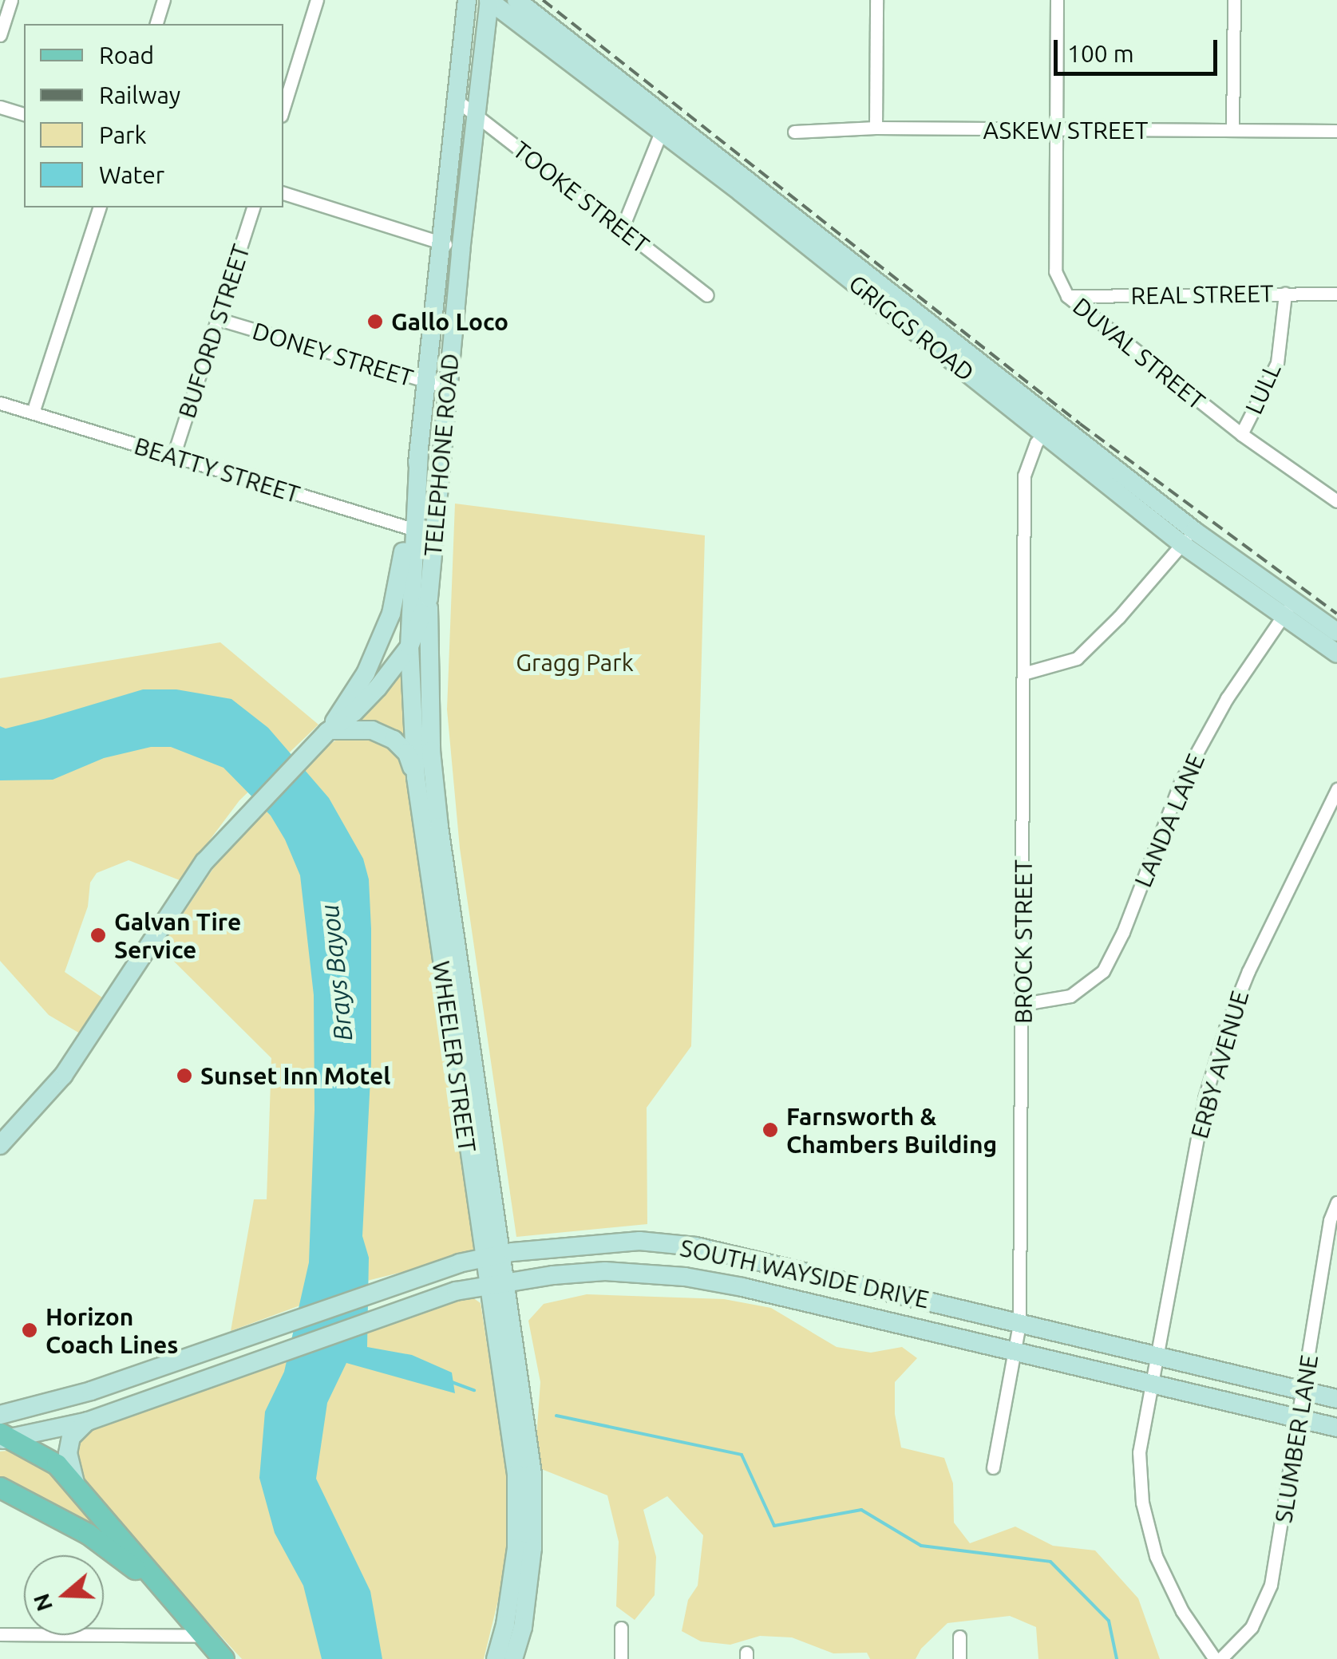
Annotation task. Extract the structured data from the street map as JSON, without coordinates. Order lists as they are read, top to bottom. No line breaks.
{"streets":{"main road":["GRIGGS ROAD","TELEPHONE ROAD","WHEELER STREET","SOUTH WAYSIDE DRIVE"],"street":["ASKEW STREET","TOOKE STREET","REAL STREET","BUFORD STREET","DUVAL STREET","DONEY STREET","LULL","BEATTY STREET","LANDA LANE","BROCK STREET","ERBY AVENUE","SLUMBER LANE"]},"crossings":[["ASKEW STREET","DUVAL STREET"],["TOOKE STREET","TELEPHONE ROAD"],["REAL STREET","DUVAL STREET"],["REAL STREET","LULL"],["GRIGGS ROAD","TELEPHONE ROAD"],["GRIGGS ROAD","LANDA LANE"],["GRIGGS ROAD","BROCK STREET"],["BUFORD STREET","DONEY STREET"],["BUFORD STREET","BEATTY STREET"],["DUVAL STREET","LULL"],["DONEY STREET","TELEPHONE ROAD"],["TELEPHONE ROAD","BEATTY STREET"],["TELEPHONE ROAD","WHEELER STREET"],["BEATTY STREET","WHEELER STREET"],["LANDA LANE","BROCK STREET"],["BROCK STREET","SOUTH WAYSIDE DRIVE"],["WHEELER STREET","SOUTH WAYSIDE DRIVE"],["ERBY AVENUE","SOUTH WAYSIDE DRIVE"],["ERBY AVENUE","SLUMBER LANE"],["SOUTH WAYSIDE DRIVE","SLUMBER LANE"]],"water":["Brays Bayou"],"parks":["Gragg Park"],"places":["Gallo Loco","Galvan Tire Service","Sunset Inn Motel","Farnsworth & Chambers Building","Horizon Coach Lines"],"legend":["Road","Railway","Park","Water"],"scale_bar":"100 m","north":"left"}
